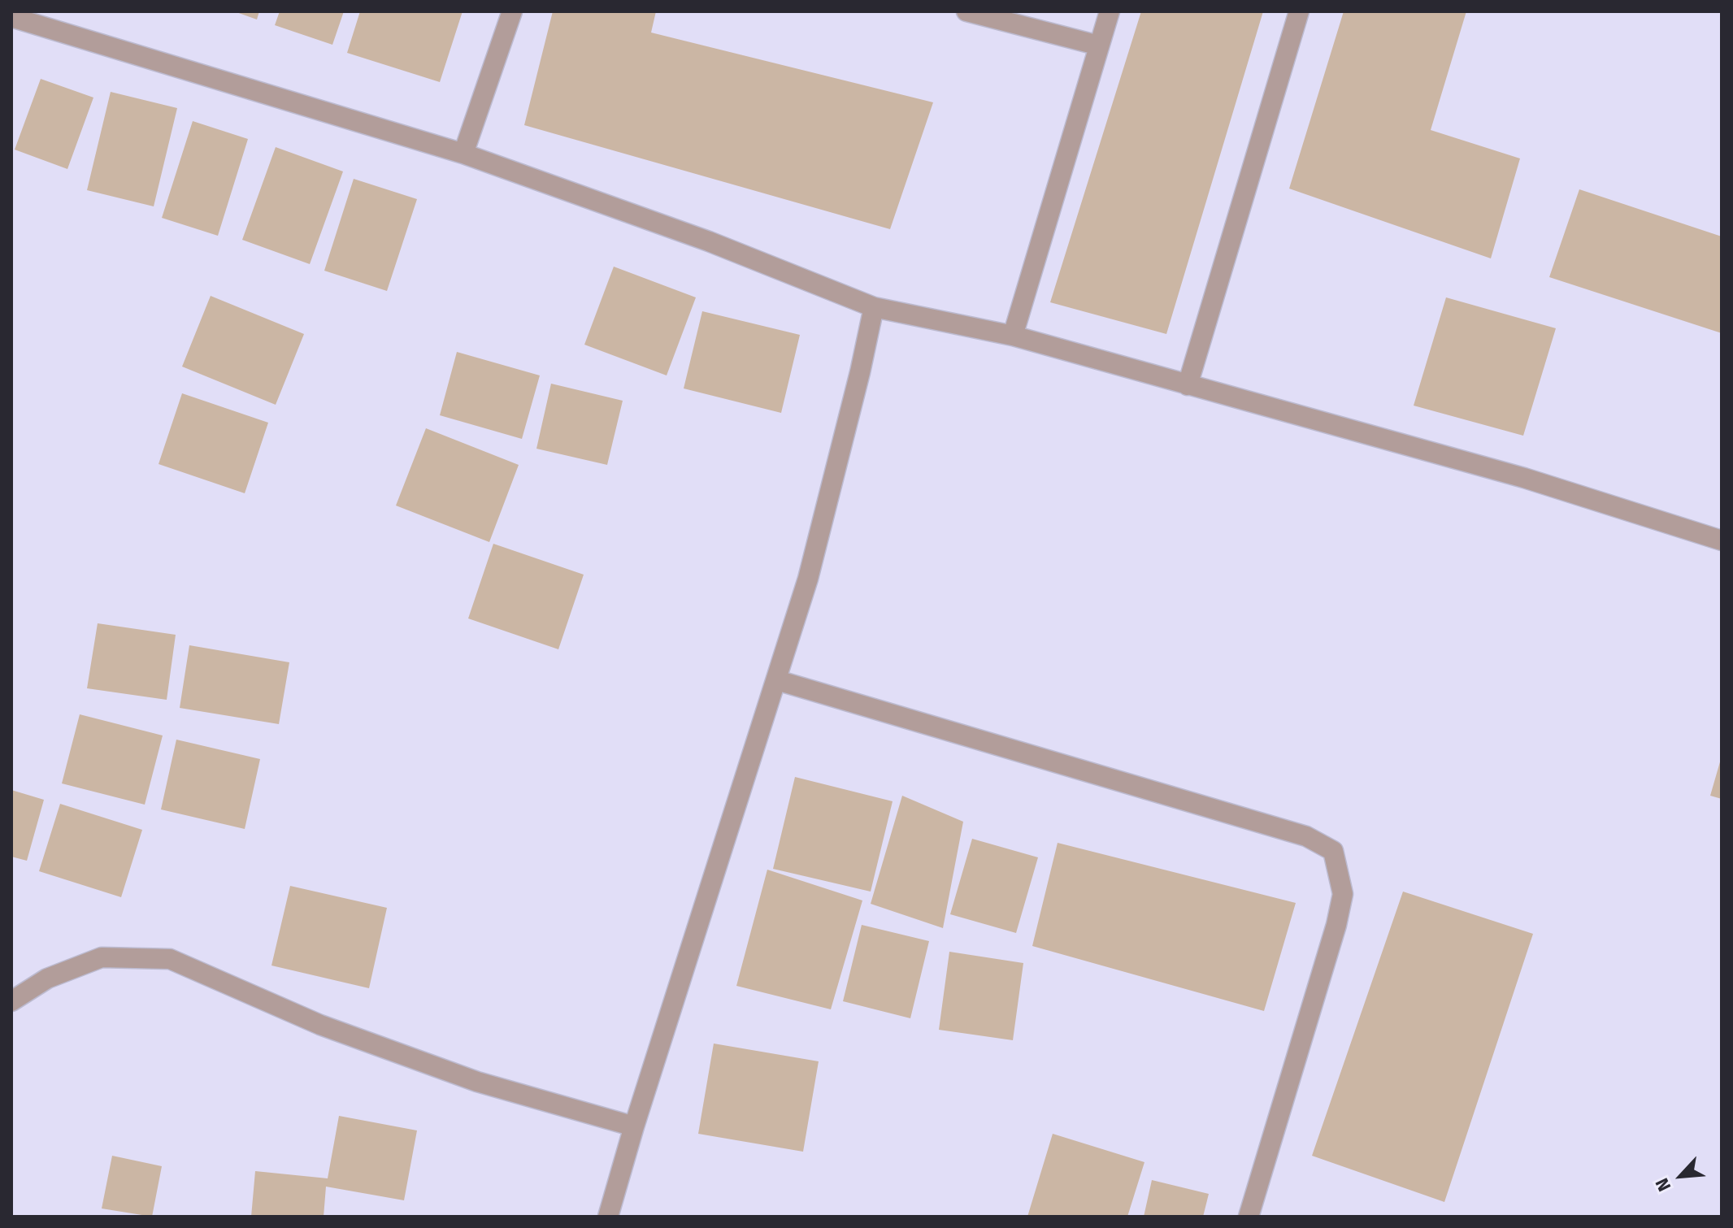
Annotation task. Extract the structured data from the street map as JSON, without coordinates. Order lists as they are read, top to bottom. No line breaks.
{"north":"bottom left"}
